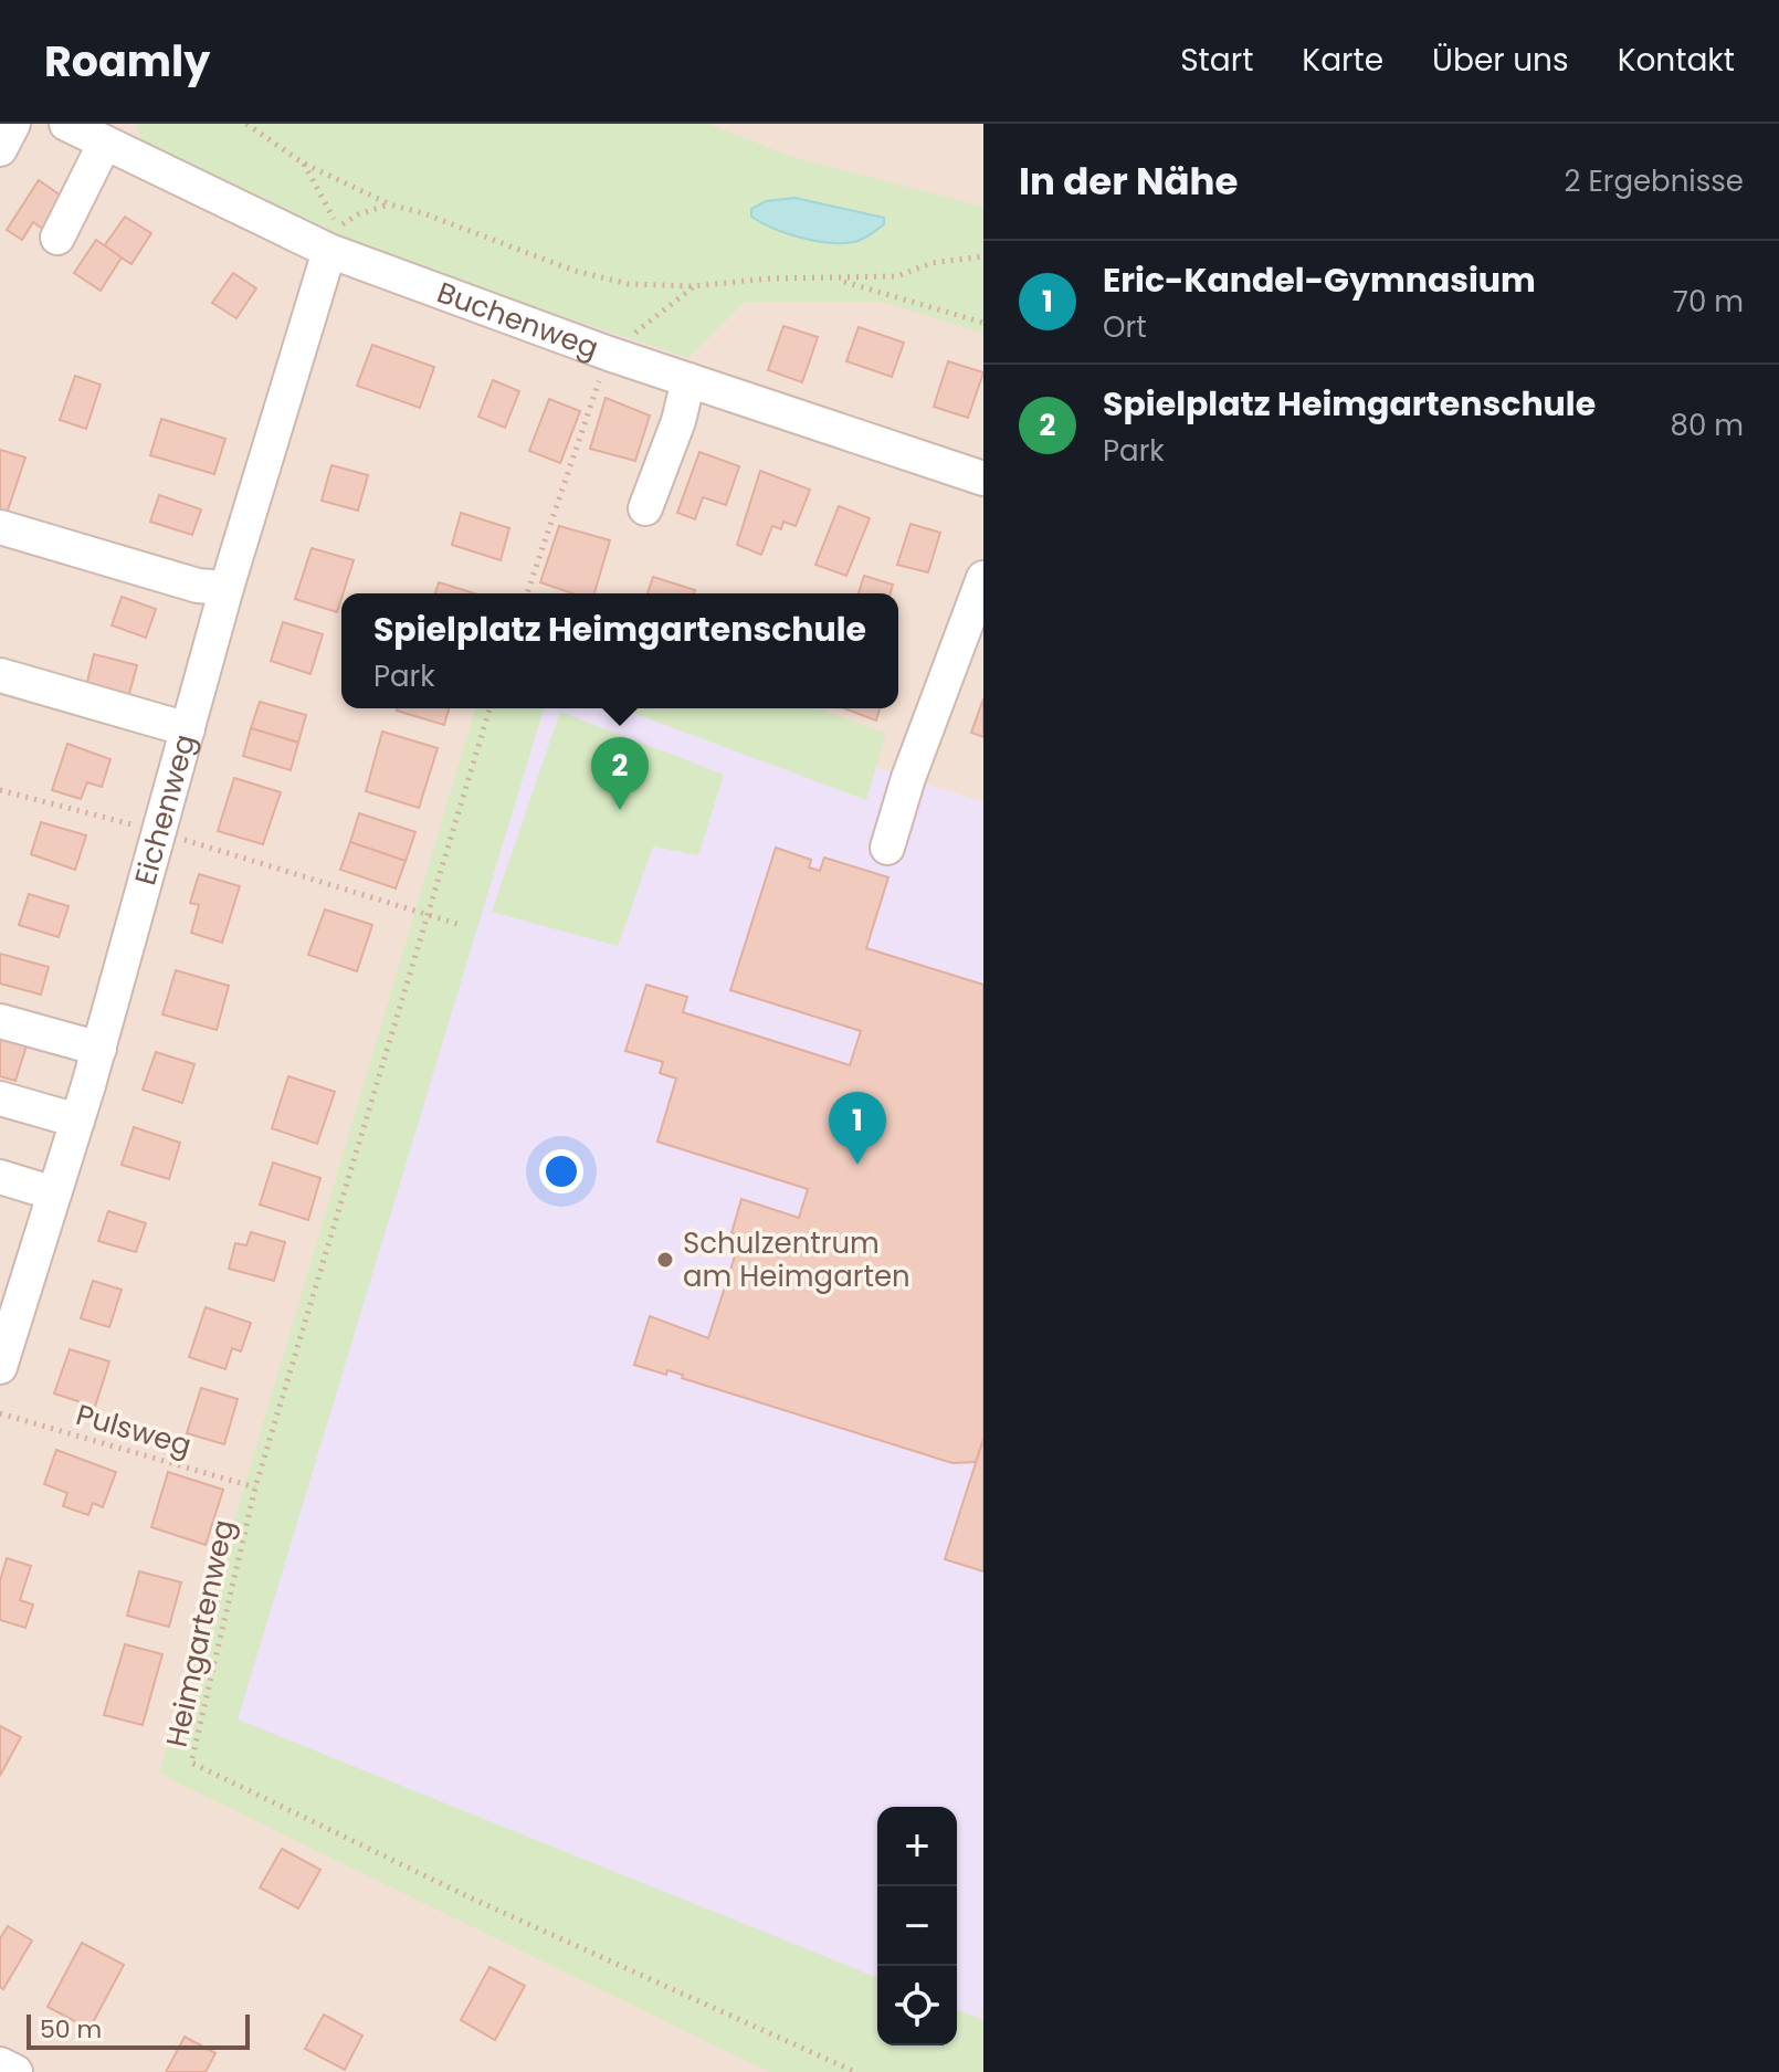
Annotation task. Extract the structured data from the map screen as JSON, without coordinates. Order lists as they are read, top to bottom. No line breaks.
{"streets":{"street":["Buchenweg","Eichenweg"],"path":["Pulsweg","Heimgartenweg"]},"crossings":[["Buchenweg","Eichenweg"],["Pulsweg","Heimgartenweg"]],"places":["Schulzentrum am Heimgarten"],"scale_bar":"50 m","page":{"header":"Roamly","nav":["Start","Karte","Über uns","Kontakt"],"heading":["In der Nähe","2 Ergebnisse"],"list":[{"mark":"1","name":"Eric-Kandel-Gymnasium","note":"Ort","value":"70 m"},{"mark":"2","name":"Spielplatz Heimgartenschule","note":"Park","value":"80 m"}],"popup":["Spielplatz Heimgartenschule","Park"],"pins":["2","1"],"map_buttons":["+","−"],"scale":"50 m"}}
